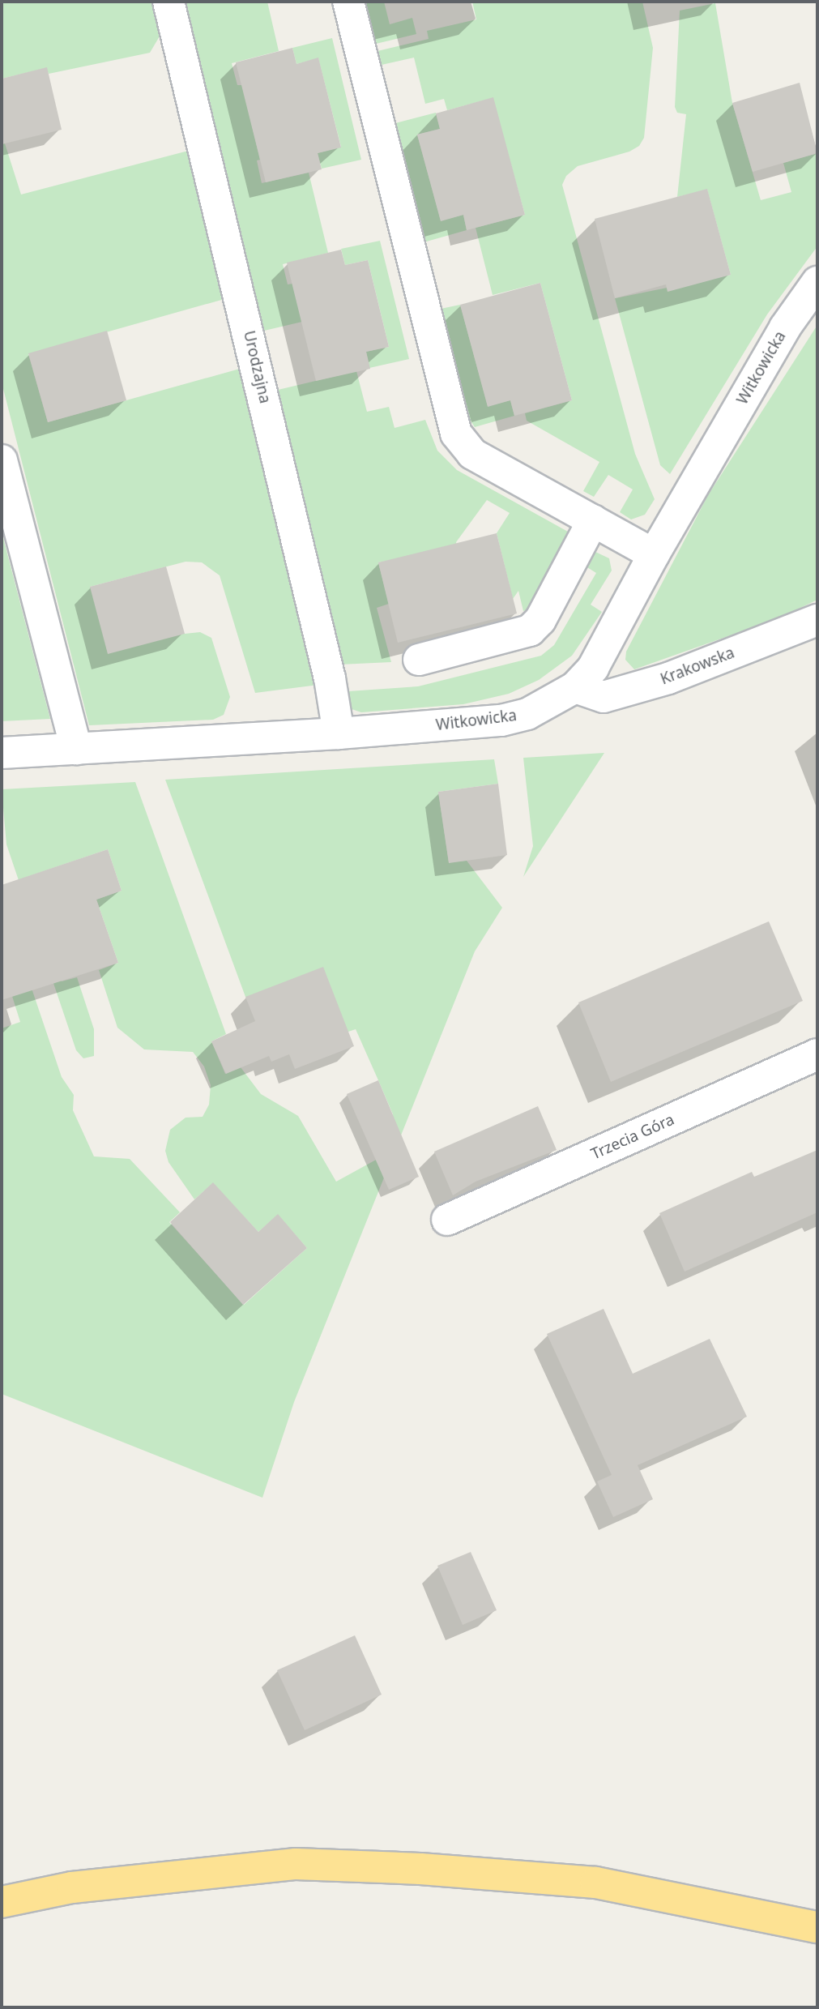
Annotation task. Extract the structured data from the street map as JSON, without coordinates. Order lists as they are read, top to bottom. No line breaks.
{"streets":{"street":["Urodzajna","Witkowicka","Krakowska","Trzecia Góra"]},"crossings":[["Urodzajna","Witkowicka"],["Witkowicka","Krakowska"]]}
